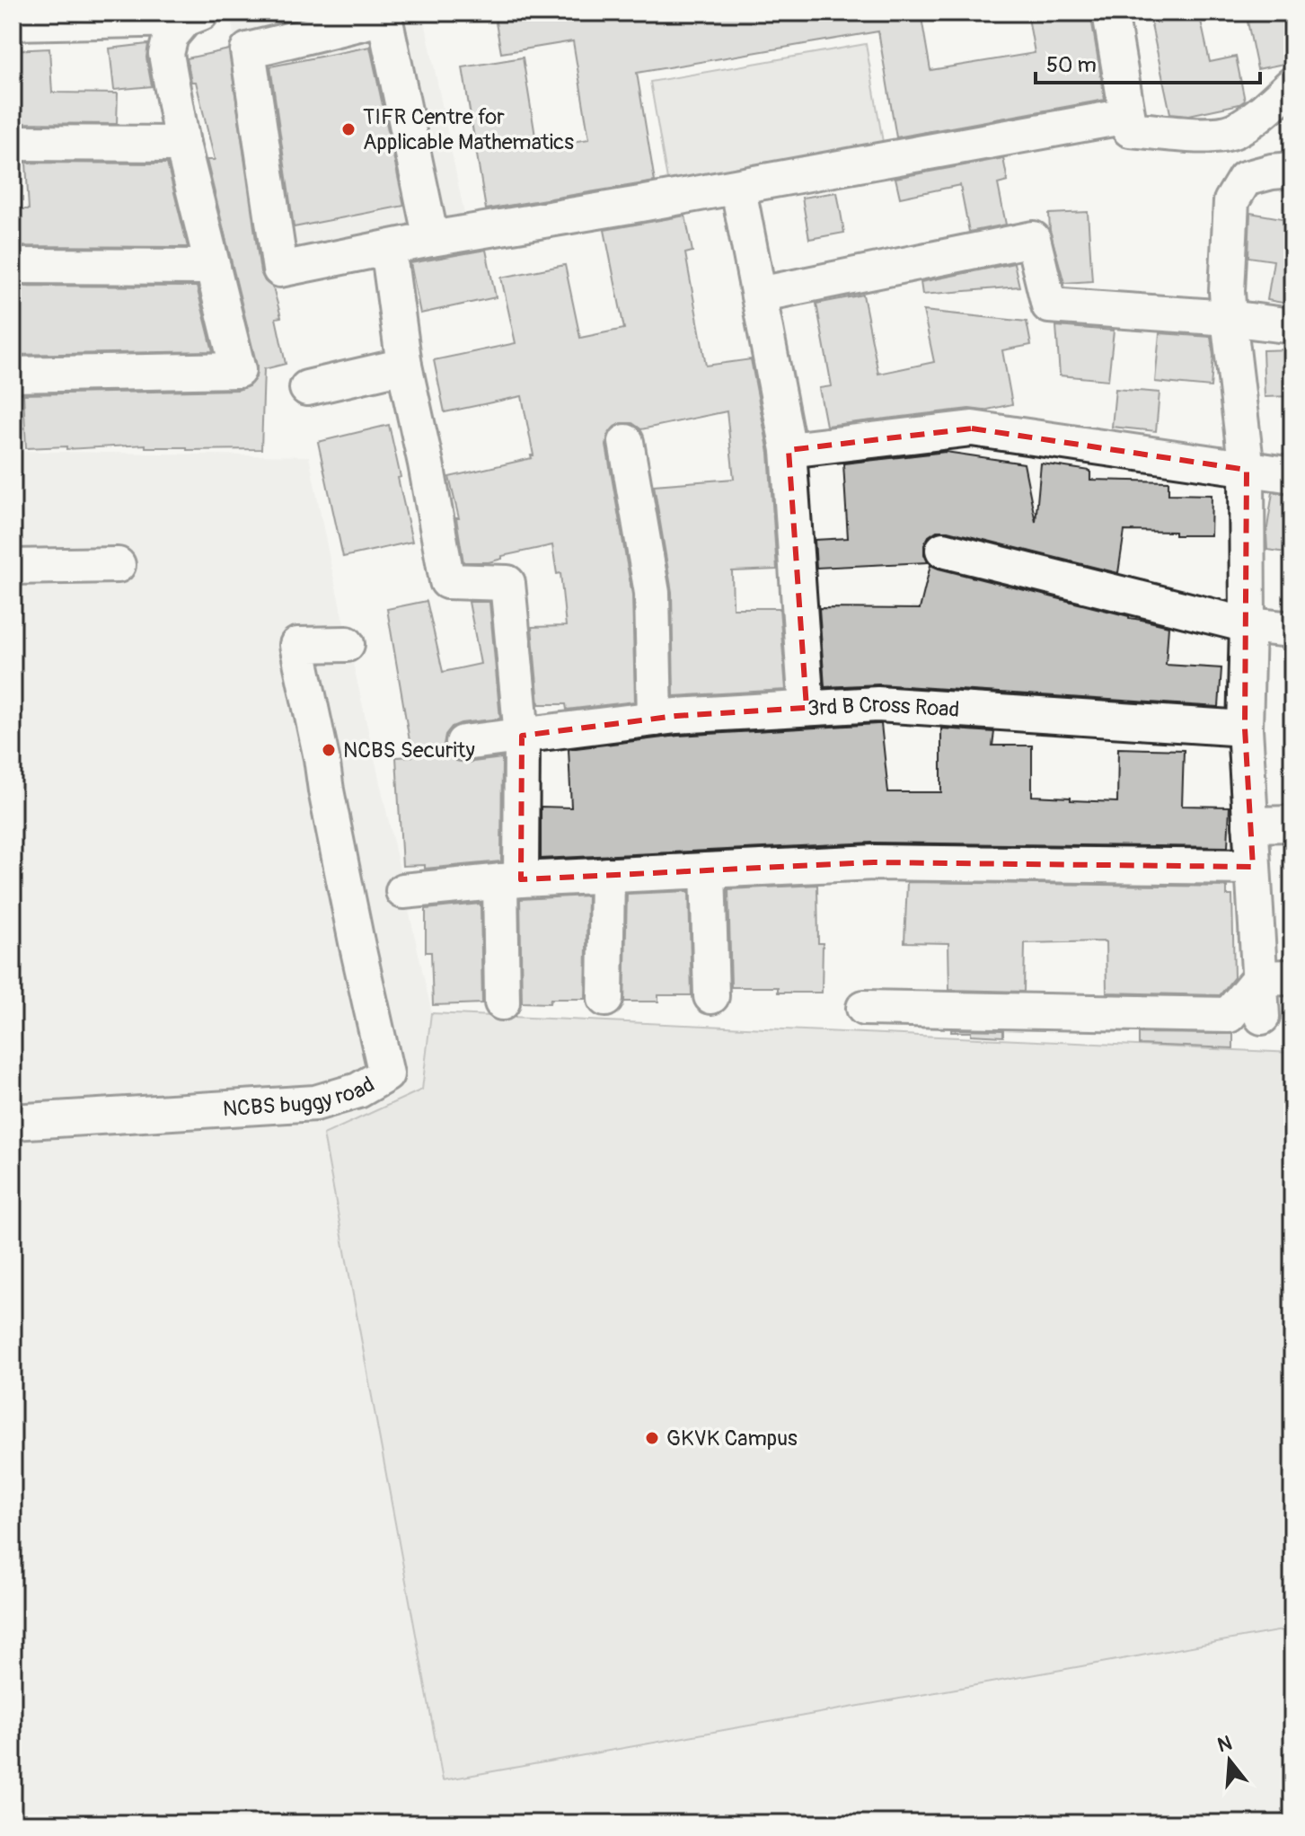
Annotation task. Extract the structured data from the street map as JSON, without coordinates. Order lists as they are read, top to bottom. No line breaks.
{"streets":{"street":["3rd B Cross Road","NCBS buggy road"]},"places":["TIFR Centre for Applicable Mathematics","NCBS Security","GKVK Campus"],"scale_bar":"50 m","north":"top"}
